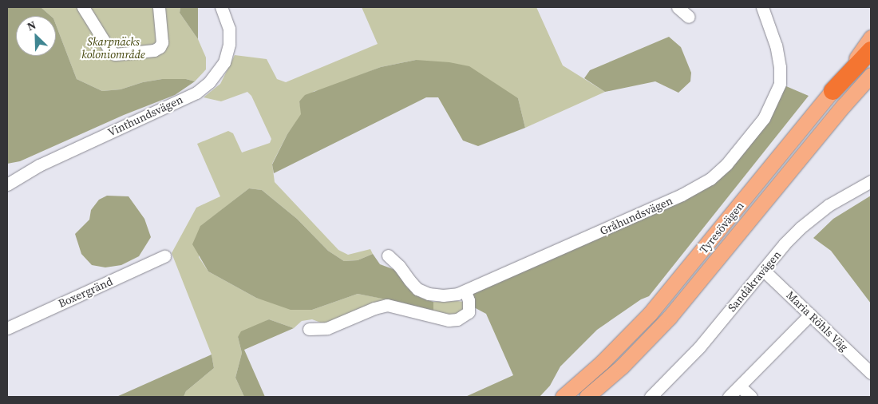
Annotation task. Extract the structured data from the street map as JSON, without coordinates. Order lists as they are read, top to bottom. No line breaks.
{"streets":{"highway":["Tyresövägen"],"street":["Vinthundsvägen","Gråhundsvägen","Sandåkravägen","Boxergränd","Maria Röhls Väg"]},"crossings":[["Sandåkravägen","Maria Röhls Väg"]],"parks":["Skarpnäcks koloniområde"],"north":"top left"}
